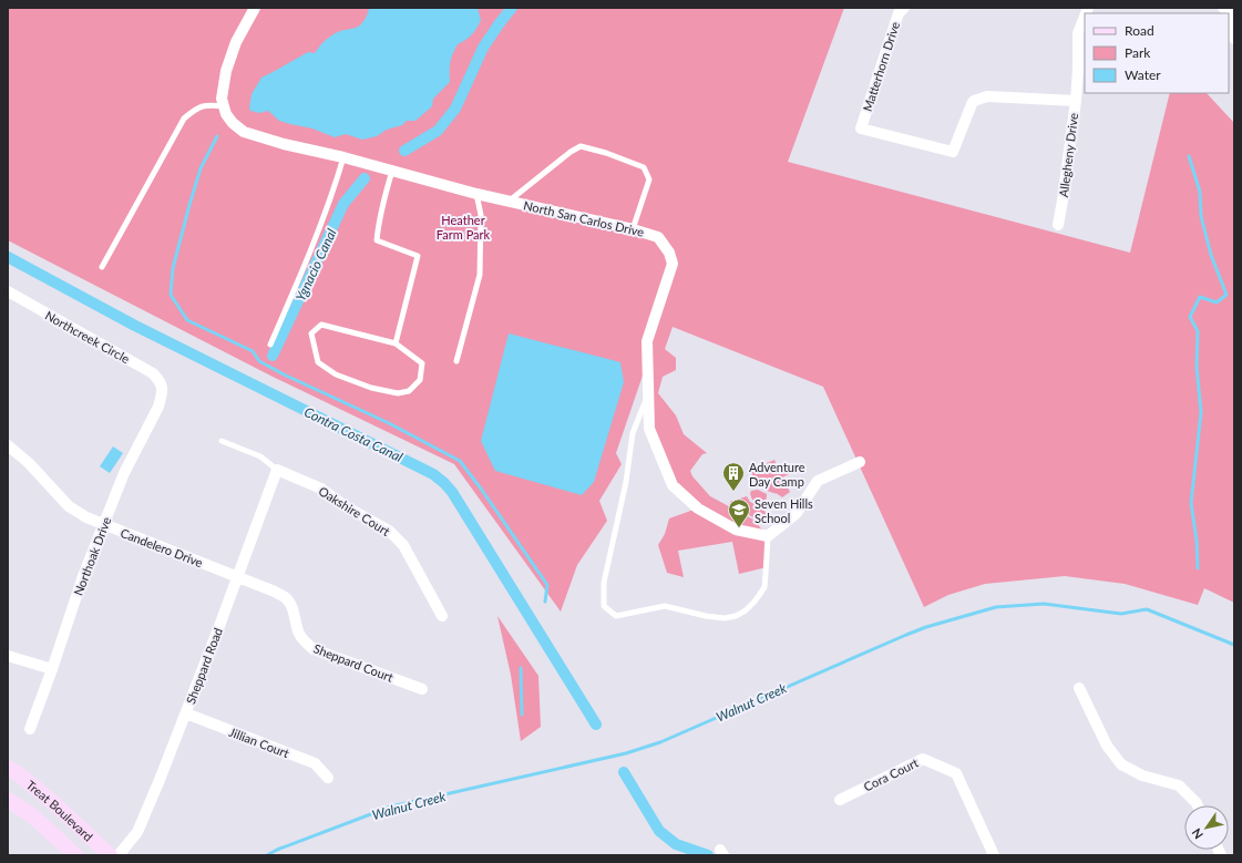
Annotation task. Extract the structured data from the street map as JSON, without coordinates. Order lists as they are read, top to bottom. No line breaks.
{"streets":{"main road":["Treat Boulevard"],"street":["Matterhorn Drive","Allegheny Drive","North San Carlos Drive","Northcreek Circle","Oakshire Court","Candelero Drive","Northoak Drive","Sheppard Court","Sheppard Road","Jillian Court","Cora Court"]},"crossings":[["Matterhorn Drive","Allegheny Drive"],["Northcreek Circle","Northoak Drive"],["Oakshire Court","Sheppard Road"],["Candelero Drive","Northoak Drive"],["Candelero Drive","Sheppard Court"],["Candelero Drive","Sheppard Road"],["Sheppard Court","Sheppard Road"],["Sheppard Road","Jillian Court"]],"water":["Ygnacio Canal","Contra Costa Canal","Walnut Creek"],"parks":["Heather Farm Park"],"places":{"building":["Adventure Day Camp"],"school or university":["Seven Hills School"]},"legend":["Road","Park","Water"],"north":"bottom left"}
